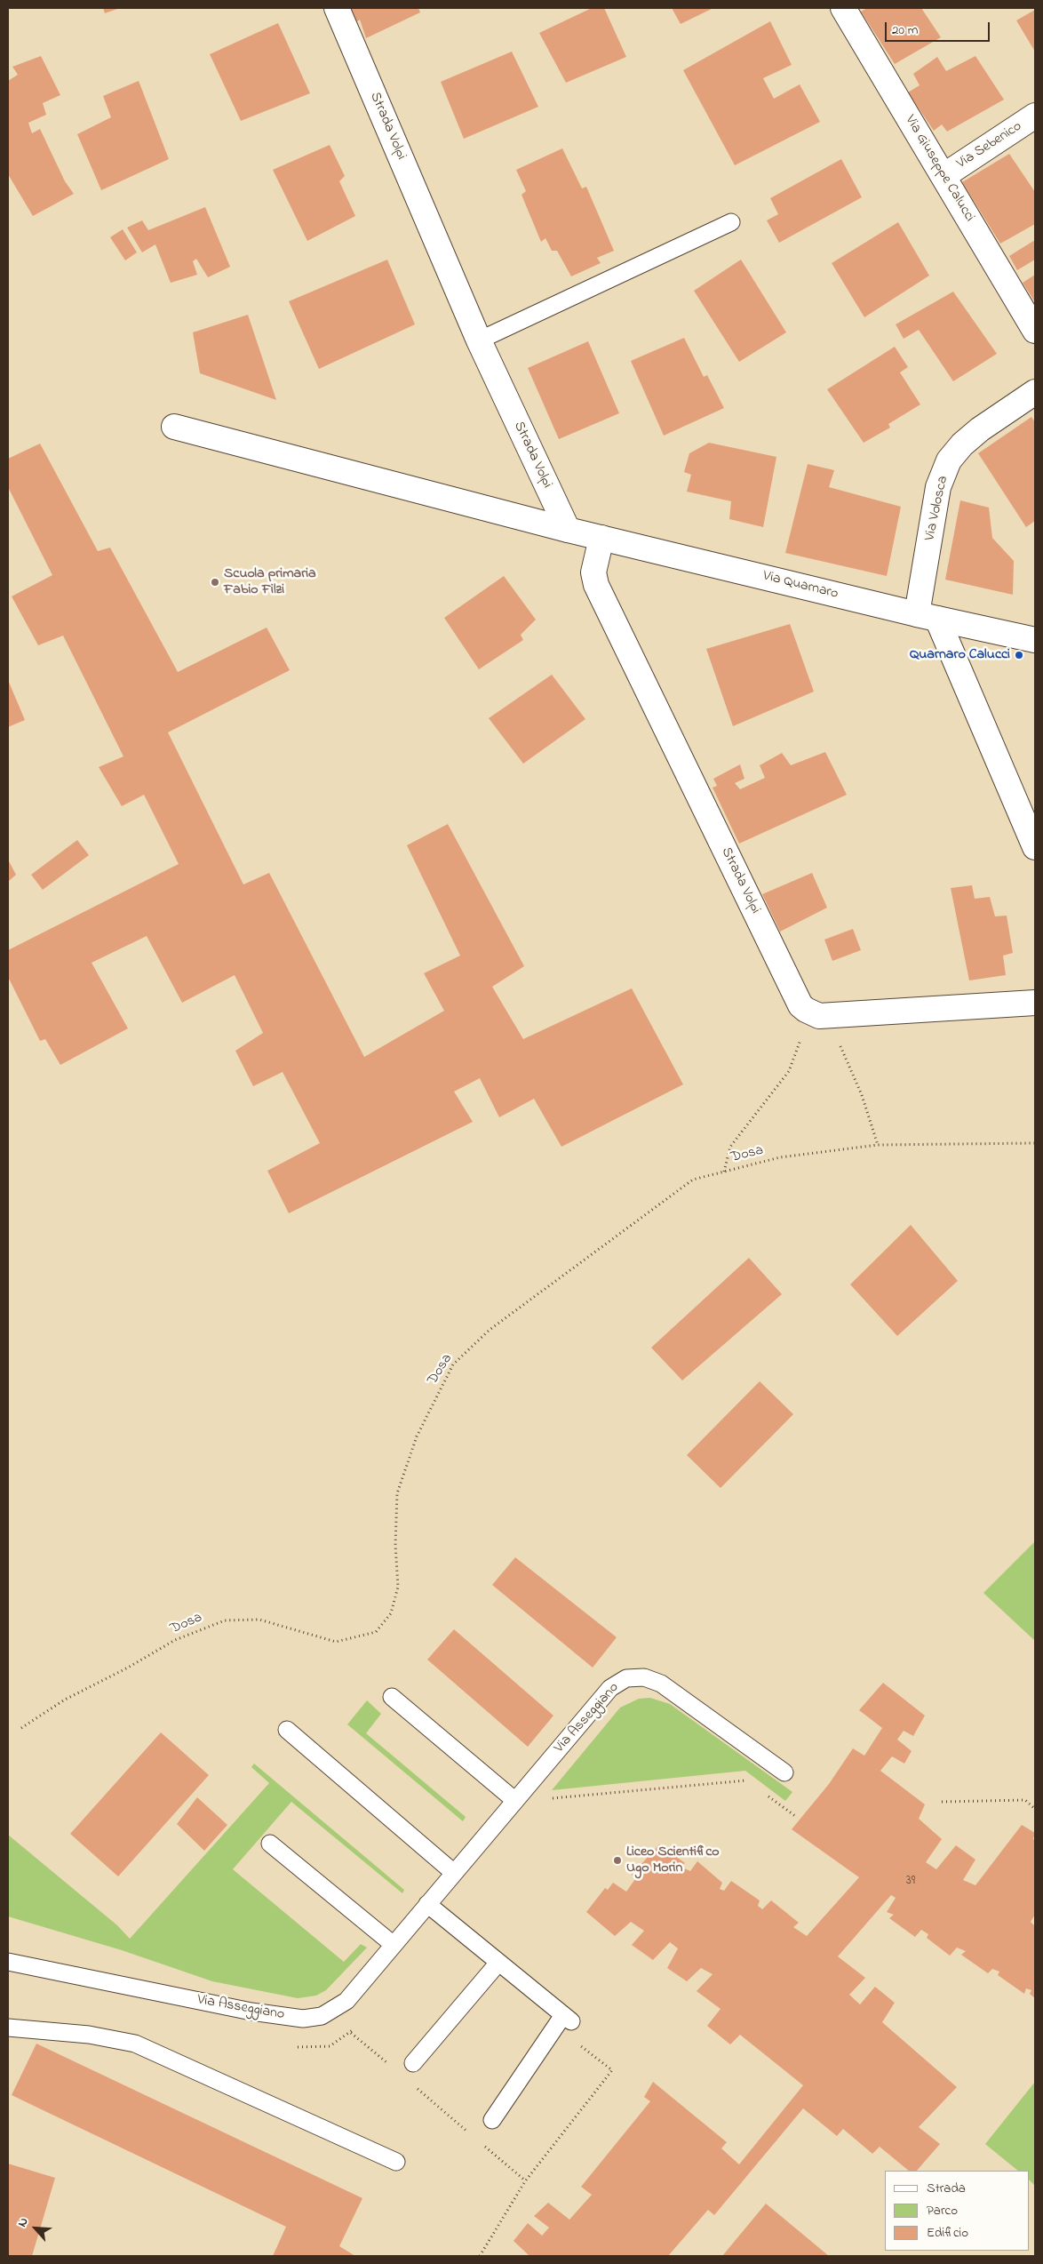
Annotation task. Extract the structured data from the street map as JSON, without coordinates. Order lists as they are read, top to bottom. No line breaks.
{"streets":{"street":["Strada Volpi","Via Sebenico","Via Giuseppe Calucci","Via Volosca","Via Quarnaro"],"lane":["Via Asseggiano"],"path":["Dosa"]},"crossings":[["Strada Volpi","Via Quarnaro"],["Via Sebenico","Via Giuseppe Calucci"],["Via Volosca","Via Quarnaro"]],"places":["Scuola primaria Fabio Filzi","Quarnaro Calucci","Liceo Scientifico Ugo Morin"],"house_numbers":["39"],"legend":["Strada","Parco","Edificio"],"scale_bar":"20 m","north":"top left"}
